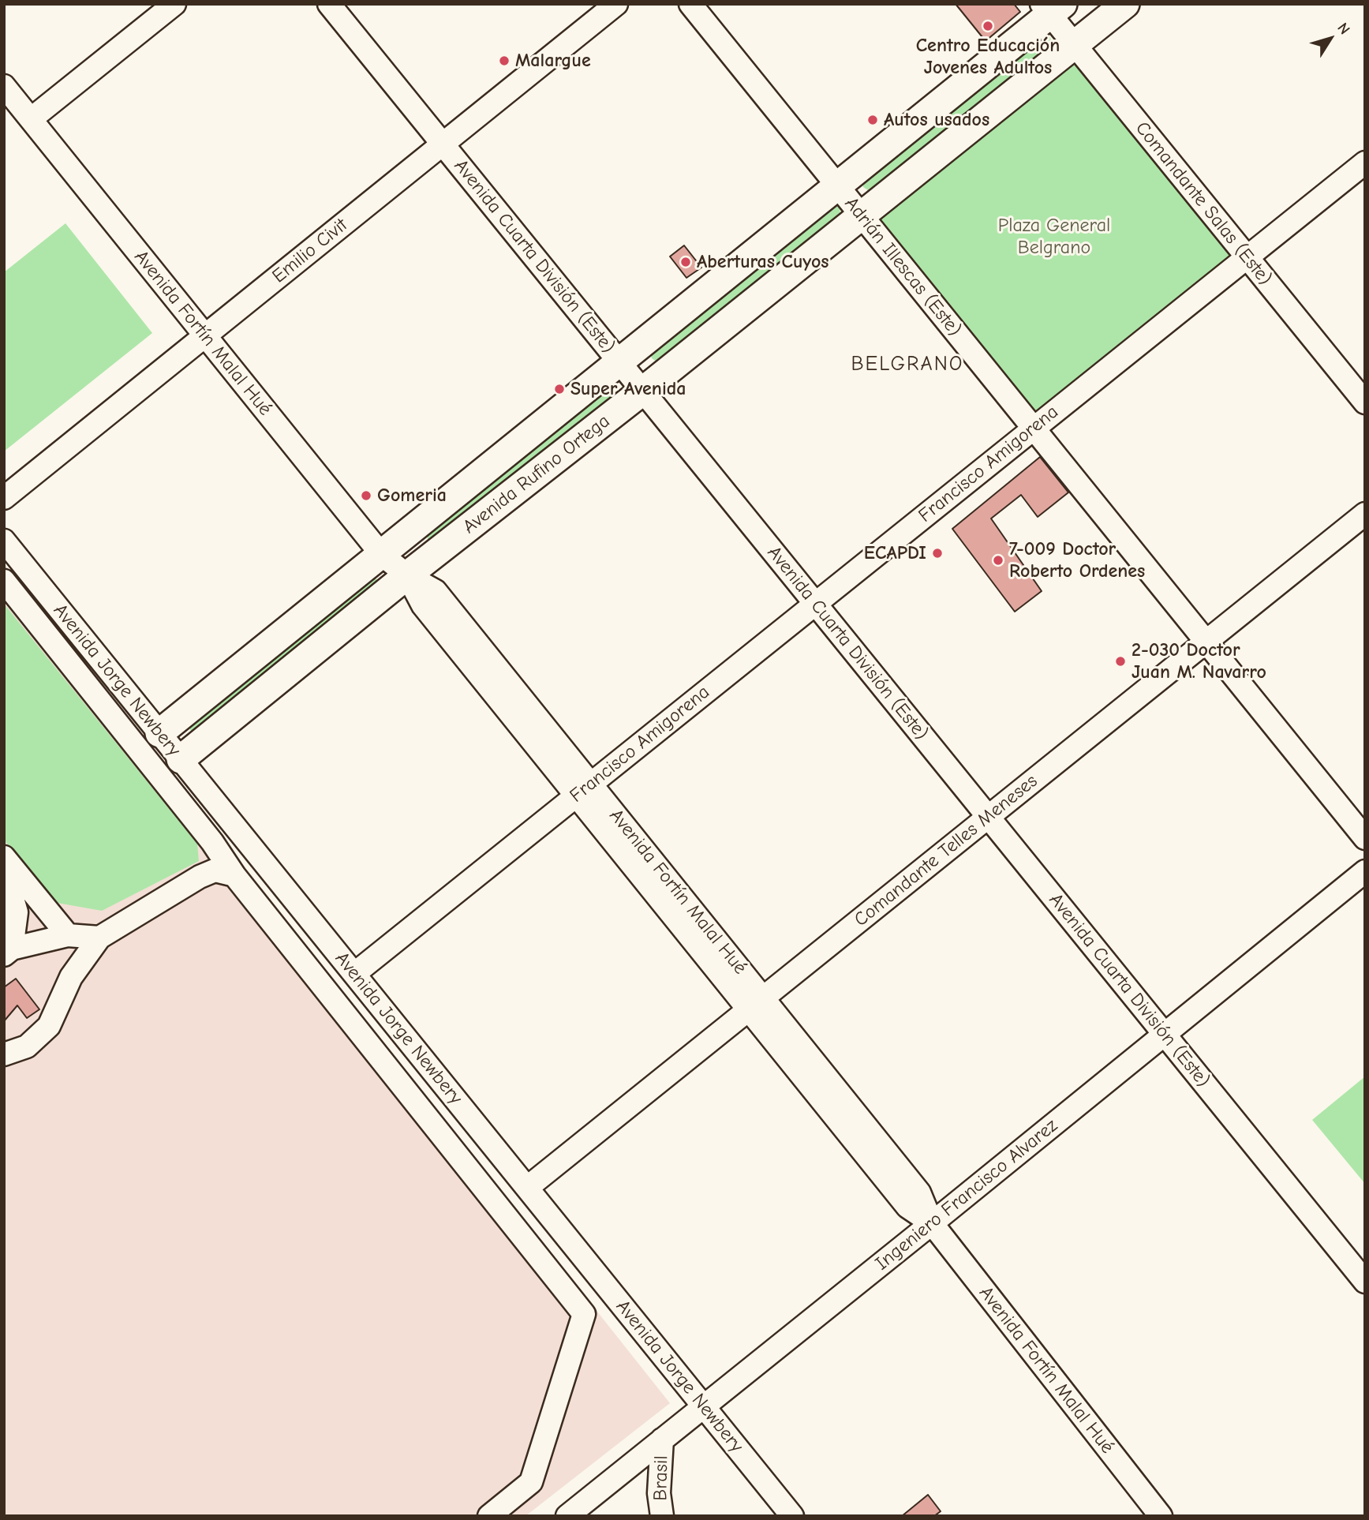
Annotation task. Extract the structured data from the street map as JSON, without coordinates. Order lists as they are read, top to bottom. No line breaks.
{"streets":{"main road":["Avenida Rufino Ortega"],"street":["Comandante Salas (Este)","Emilio Civit","Avenida Cuarta División (Este)","Adrián Illescas (Este)","Avenida Fortín Malal Hué","Francisco Amigorena","Avenida Jorge Newbery","Comandante Telles Meneses","Ingeniero Francisco Alvarez","Brasil"]},"crossings":[["Comandante Salas (Este)","Francisco Amigorena"],["Comandante Salas (Este)","Avenida Rufino Ortega"],["Emilio Civit","Avenida Cuarta División (Este)"],["Emilio Civit","Avenida Fortín Malal Hué"],["Avenida Cuarta División (Este)","Francisco Amigorena"],["Avenida Cuarta División (Este)","Avenida Rufino Ortega"],["Avenida Cuarta División (Este)","Comandante Telles Meneses"],["Avenida Cuarta División (Este)","Ingeniero Francisco Alvarez"],["Adrián Illescas (Este)","Francisco Amigorena"],["Adrián Illescas (Este)","Avenida Rufino Ortega"],["Adrián Illescas (Este)","Comandante Telles Meneses"],["Avenida Fortín Malal Hué","Francisco Amigorena"],["Avenida Fortín Malal Hué","Avenida Rufino Ortega"],["Avenida Fortín Malal Hué","Comandante Telles Meneses"],["Avenida Fortín Malal Hué","Ingeniero Francisco Alvarez"],["Francisco Amigorena","Avenida Jorge Newbery"],["Avenida Rufino Ortega","Avenida Jorge Newbery"],["Avenida Jorge Newbery","Comandante Telles Meneses"],["Avenida Jorge Newbery","Ingeniero Francisco Alvarez"],["Ingeniero Francisco Alvarez","Brasil"]],"districts":["BELGRANO"],"parks":["Plaza General Belgrano"],"places":["Centro Educación Jovenes Adultos","Malargue","Autos usados","Aberturas Cuyos","Super Avenida","Gomeria","ECAPDI","7-009 Doctor Roberto Ordenes","2-030 Doctor Juan M. Navarro"],"north":"top right"}
